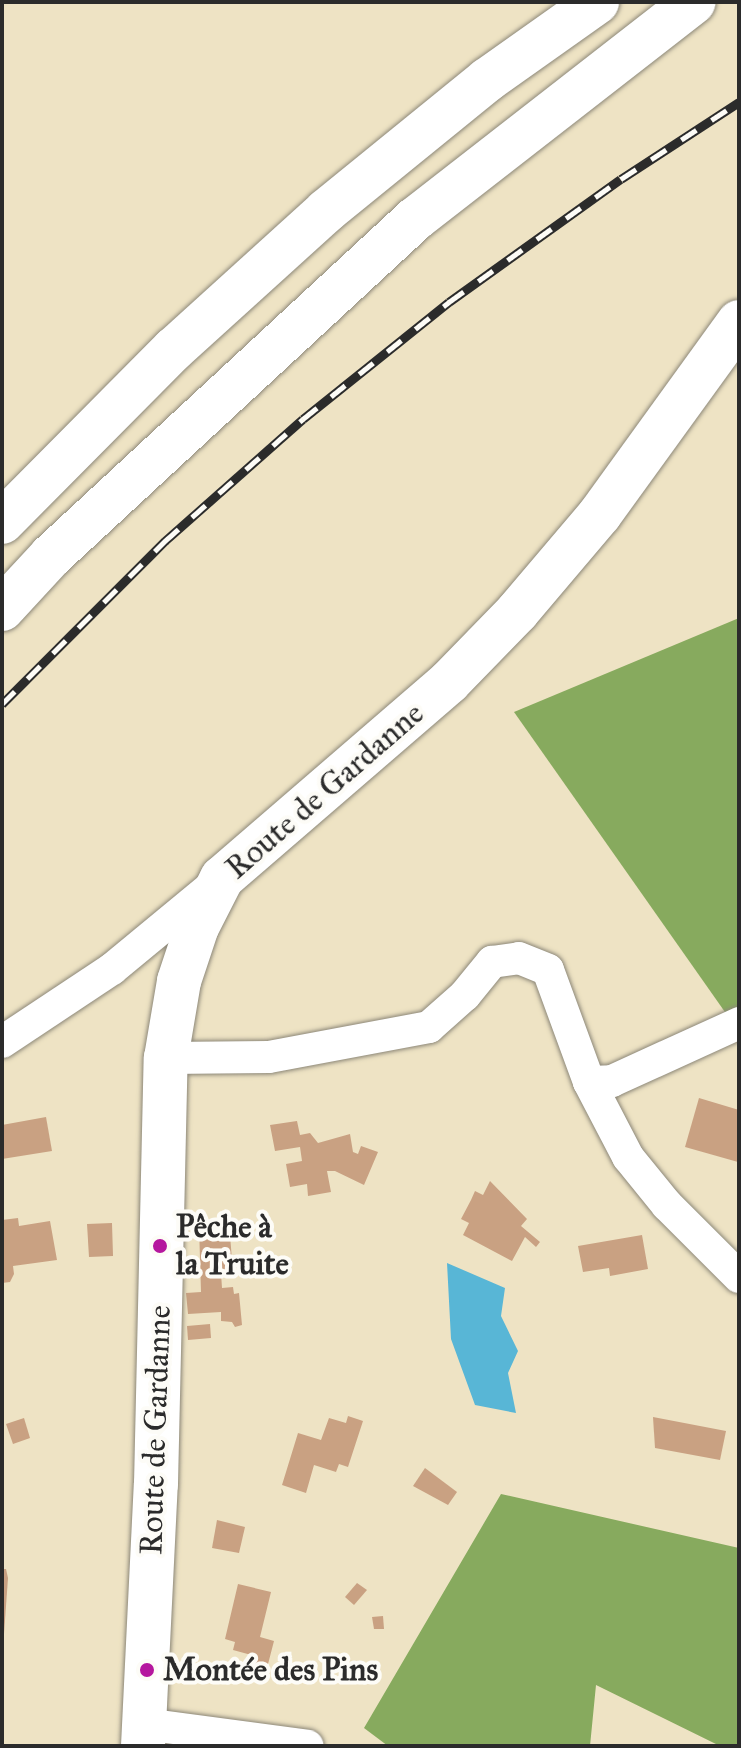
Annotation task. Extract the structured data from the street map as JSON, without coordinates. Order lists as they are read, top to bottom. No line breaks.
{"streets":{"main road":["Route de Gardanne"]},"places":["Pêche à la Truite","Montée des Pins"]}
